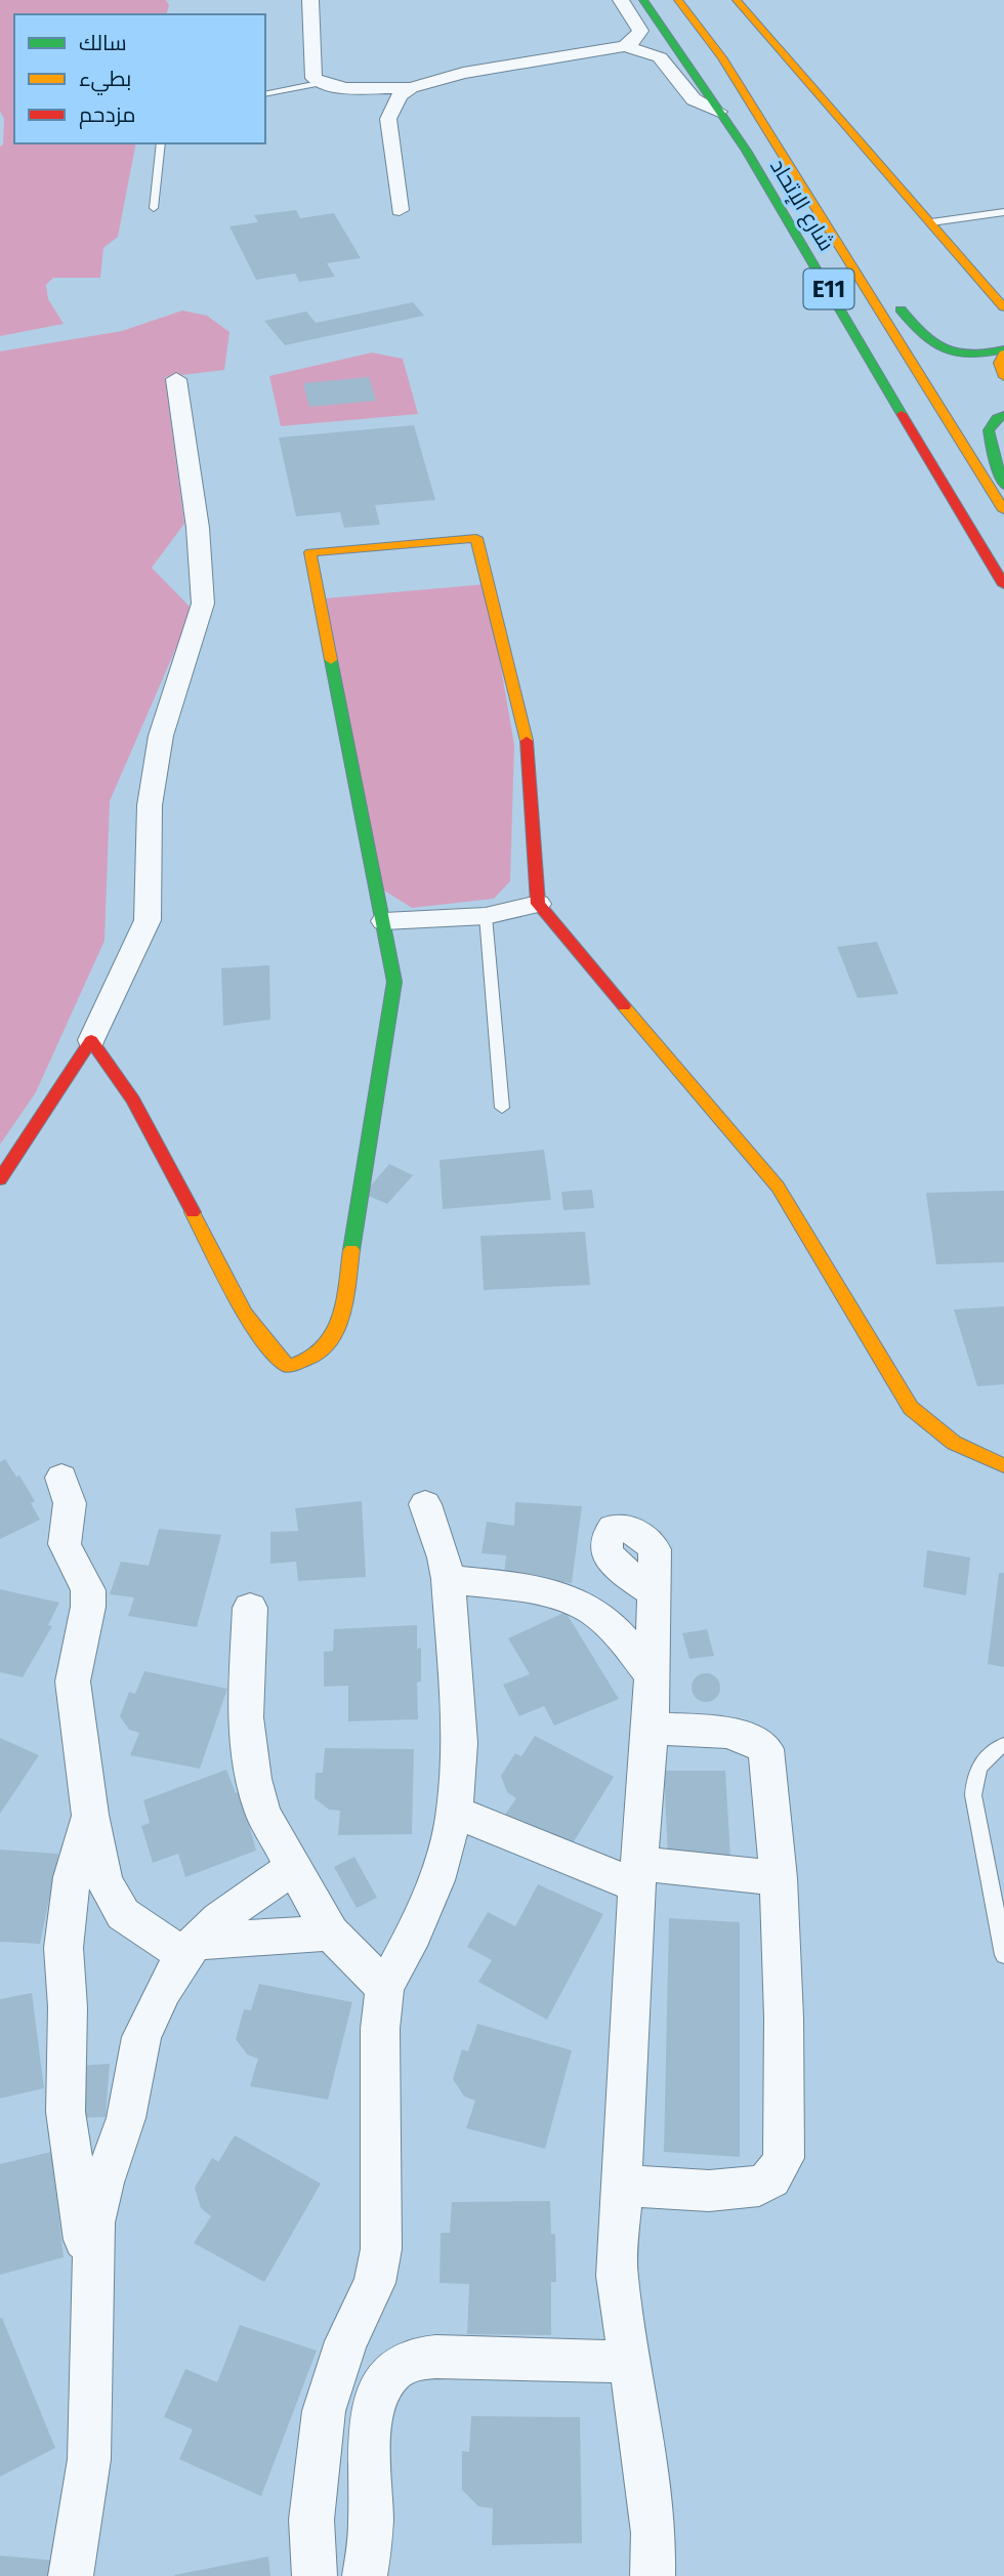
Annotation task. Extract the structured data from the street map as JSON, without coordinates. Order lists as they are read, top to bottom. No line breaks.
{"streets":{"main road":["شارع الإتحاد","E11"]},"legend":["سالك","بطيء","مزدحم"]}
